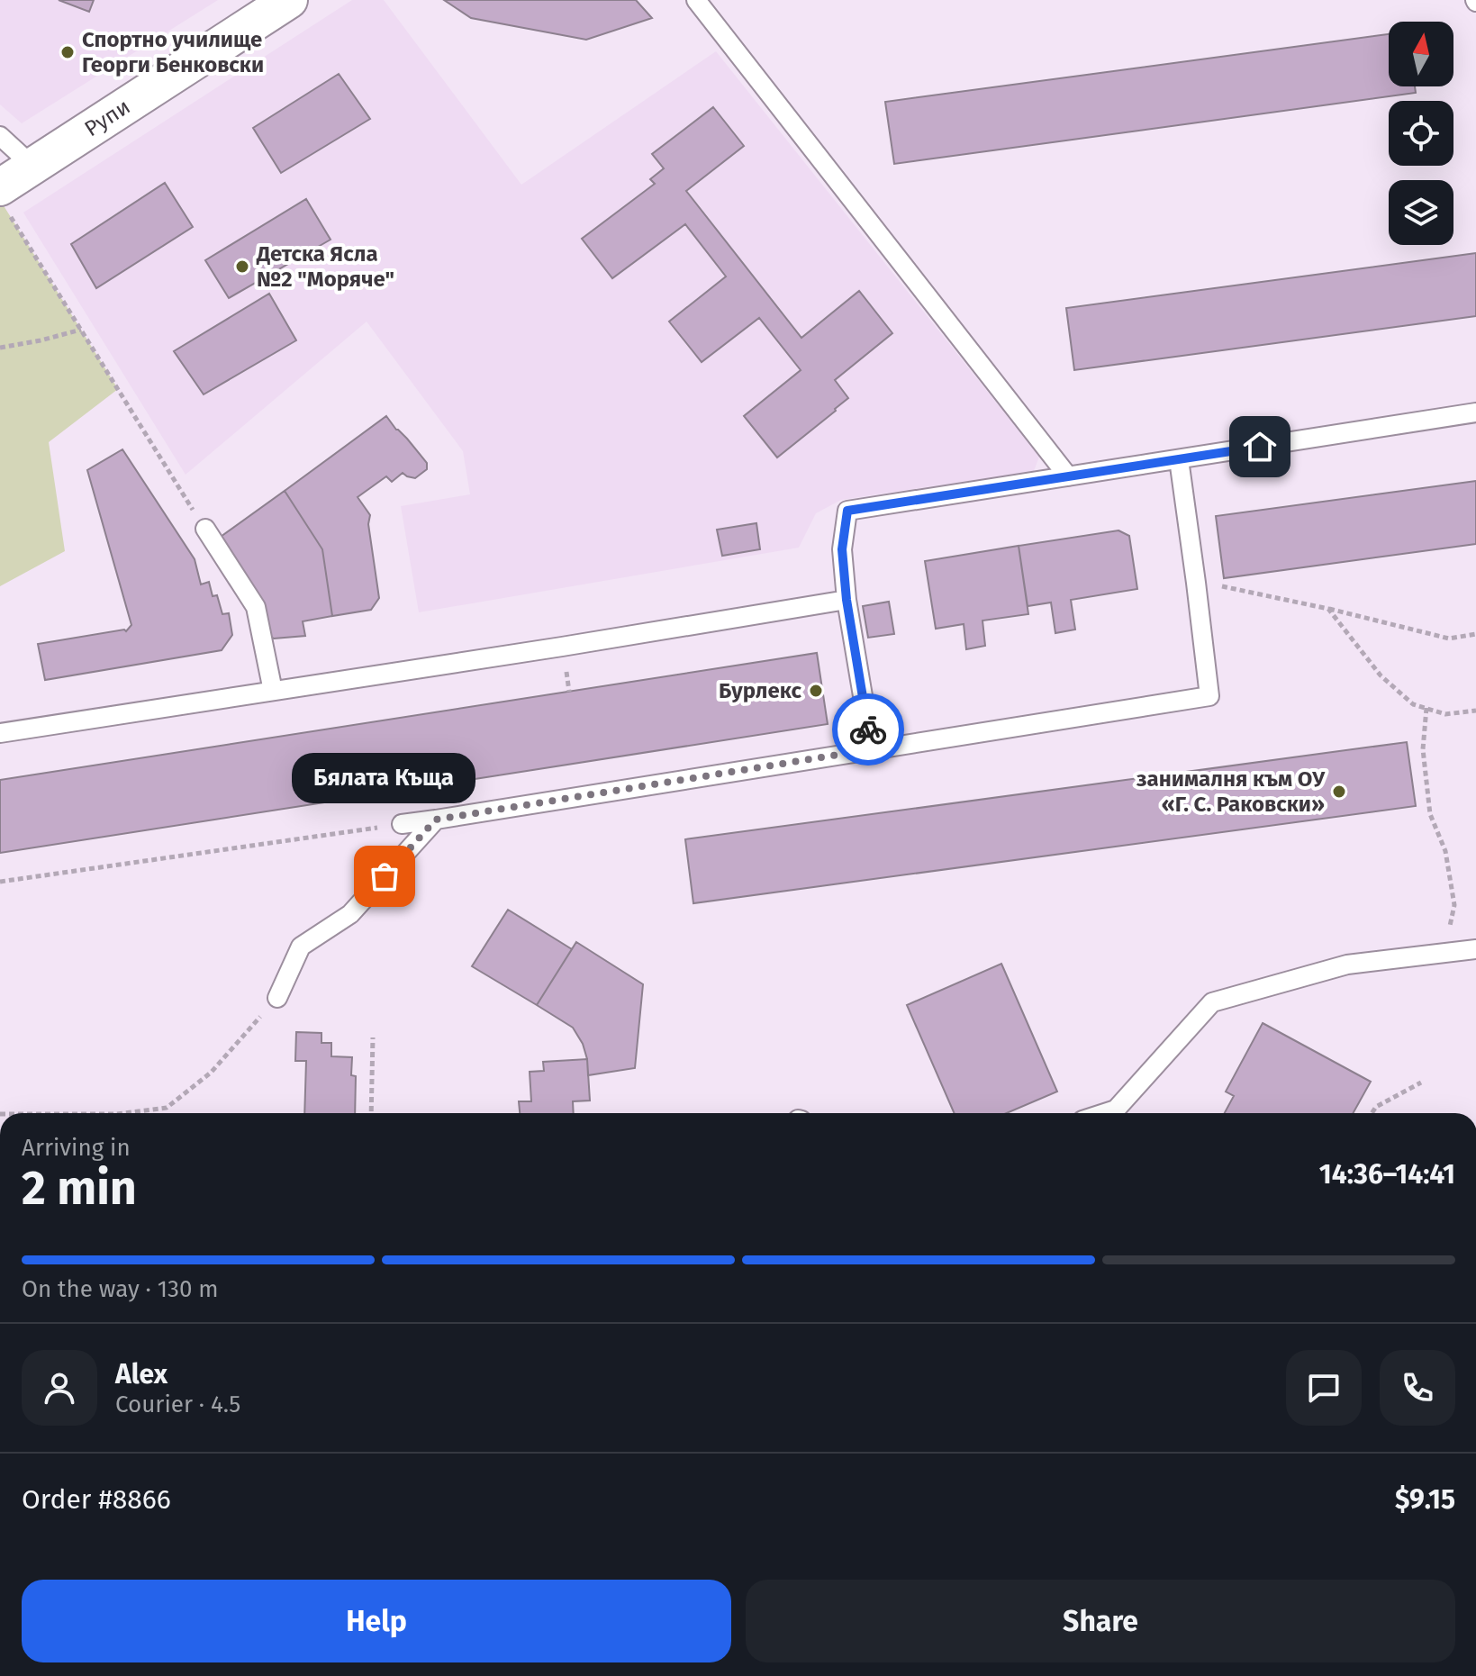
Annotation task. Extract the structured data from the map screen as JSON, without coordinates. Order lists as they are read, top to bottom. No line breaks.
{"streets":{"street":["Рупи"]},"places":["Спортно училище Георги Бенковски","Детска Ясла №2 \"Моряче\"","Бурлекс","занималня към ОУ «Г. С. Раковски»","Бялата Къща"],"north":"top","page":{"bubble":"Бялата Къща","heading":["2 min","Arriving in","14:36–14:41"],"panel":["Alex","Courier · 4.5","Order #8866","$9.15"],"bar":"On the way · 130 m","buttons":["Help","Share"]}}
